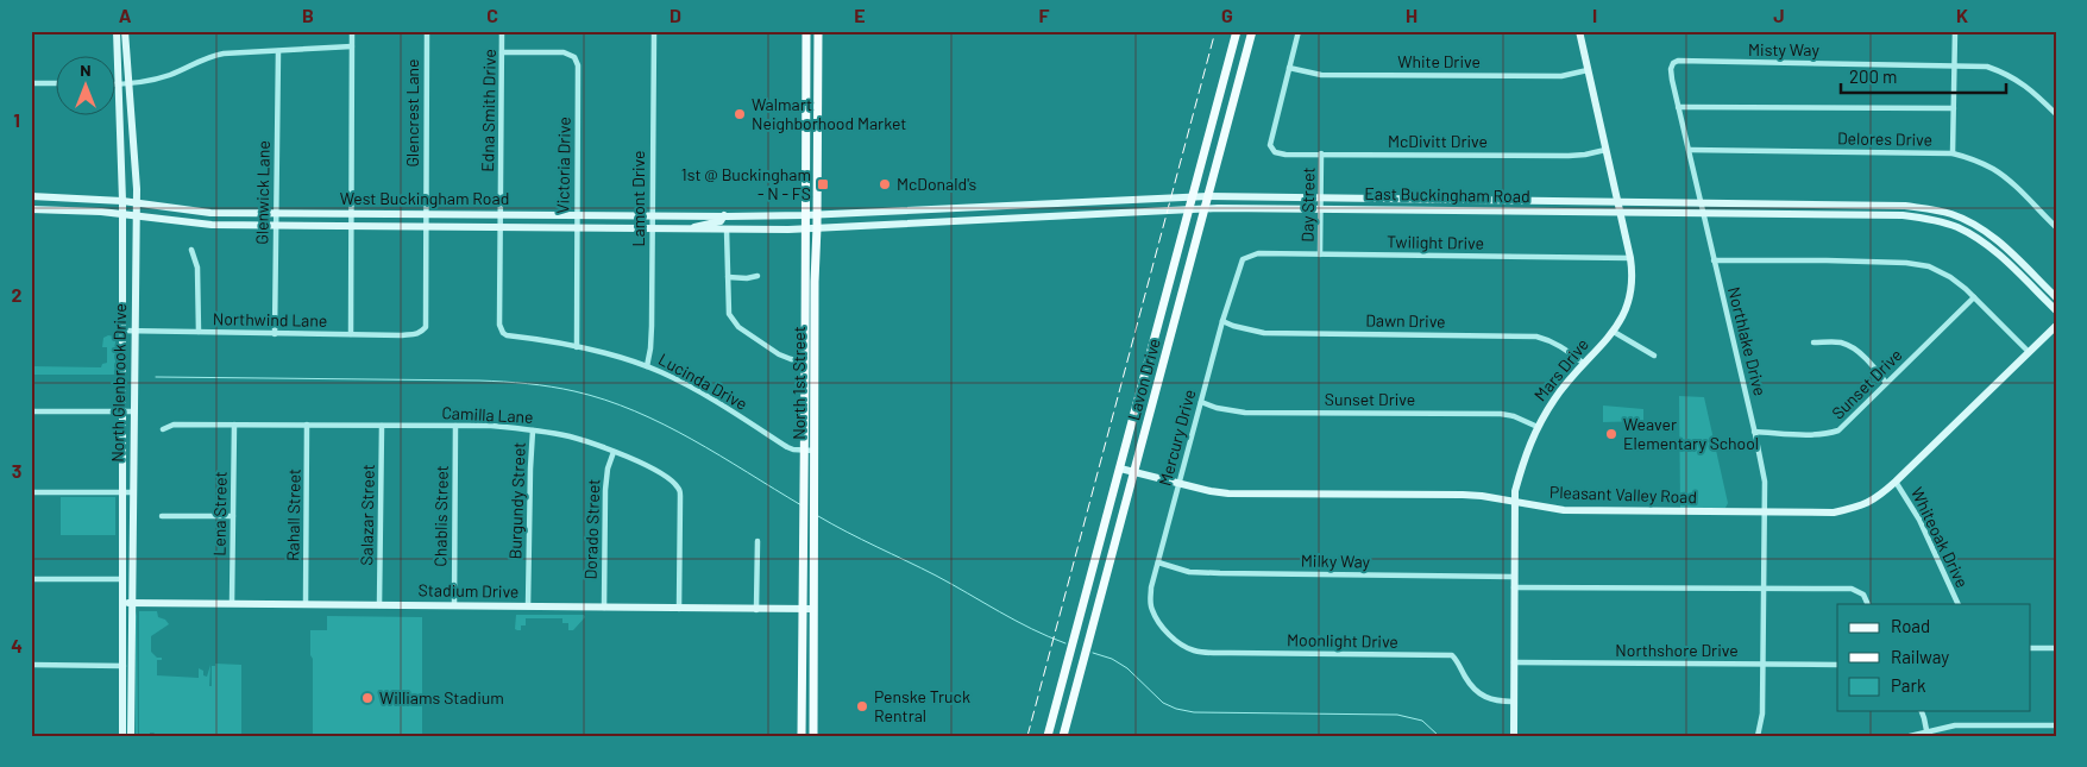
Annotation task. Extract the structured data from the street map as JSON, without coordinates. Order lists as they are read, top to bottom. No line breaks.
{"streets":{"main road":["East Buckingham Road","West Buckingham Road","Mars Drive","Lavon Drive","North Glenbrook Drive","North 1st Street","Pleasant Valley Road","Stadium Drive"],"street":["Misty Way","White Drive","Edna Smith Drive","Glencrest Lane","Delores Drive","McDivitt Drive","Victoria Drive","Glenwick Lane","Lamont Drive","Day Street","Twilight Drive","Northwind Lane","Dawn Drive","Northlake Drive","Lucinda Drive","Sunset Drive","Camilla Lane","Mercury Drive","Burgundy Street","Lena Street","Rahall Street","Salazar Street","Chablis Street","Dorado Street","Whiteoak Drive","Milky Way","Moonlight Drive","Northshore Drive"]},"crossings":[["Misty Way","Northlake Drive"],["White Drive","McDivitt Drive"],["White Drive","Mars Drive"],["Edna Smith Drive","Victoria Drive"],["Edna Smith Drive","West Buckingham Road"],["Edna Smith Drive","Lucinda Drive"],["Glencrest Lane","West Buckingham Road"],["Glencrest Lane","Northwind Lane"],["Delores Drive","Northlake Drive"],["McDivitt Drive","Day Street"],["McDivitt Drive","Mars Drive"],["Victoria Drive","West Buckingham Road"],["Victoria Drive","Lucinda Drive"],["Glenwick Lane","West Buckingham Road"],["Glenwick Lane","Northwind Lane"],["East Buckingham Road","West Buckingham Road"],["East Buckingham Road","Day Street"],["East Buckingham Road","Northlake Drive"],["East Buckingham Road","Mars Drive"],["East Buckingham Road","Lavon Drive"],["East Buckingham Road","North 1st Street"],["West Buckingham Road","Lamont Drive"],["West Buckingham Road","North Glenbrook Drive"],["West Buckingham Road","North 1st Street"],["Lamont Drive","Lucinda Drive"],["Day Street","Twilight Drive"],["Twilight Drive","Mars Drive"],["Twilight Drive","Mercury Drive"],["Northwind Lane","North Glenbrook Drive"],["Dawn Drive","Mars Drive"],["Dawn Drive","Mercury Drive"],["Northlake Drive","Sunset Drive"],["Northlake Drive","Pleasant Valley Road"],["Northlake Drive","Northshore Drive"],["Mars Drive","Sunset Drive"],["Mars Drive","Pleasant Valley Road"],["Mars Drive","Milky Way"],["Mars Drive","Moonlight Drive"],["Mars Drive","Northshore Drive"],["Lavon Drive","Pleasant Valley Road"],["Lucinda Drive","North 1st Street"],["North Glenbrook Drive","Stadium Drive"],["North 1st Street","Stadium Drive"],["Sunset Drive","Mercury Drive"],["Camilla Lane","Burgundy Street"],["Camilla Lane","Lena Street"],["Camilla Lane","Rahall Street"],["Camilla Lane","Salazar Street"],["Camilla Lane","Chablis Street"],["Camilla Lane","Dorado Street"],["Camilla Lane","Stadium Drive"],["Mercury Drive","Pleasant Valley Road"],["Mercury Drive","Milky Way"],["Mercury Drive","Moonlight Drive"],["Pleasant Valley Road","Whiteoak Drive"],["Burgundy Street","Stadium Drive"],["Lena Street","Stadium Drive"],["Rahall Street","Stadium Drive"],["Salazar Street","Stadium Drive"],["Chablis Street","Stadium Drive"],["Dorado Street","Stadium Drive"]],"places":{"other":["Walmart Neighborhood Market","McDonald's","Weaver Elementary School","Williams Stadium","Penske Truck Rentral"],"transit":["1st @ Buckingham - N - FS"]},"legend":["Road","Railway","Park"],"scale_bar":"200 m","north":"top","grid":{"columns":["A","B","C","D","E","F","G","H","I","J","K"],"rows":["1","2","3","4"]}}
